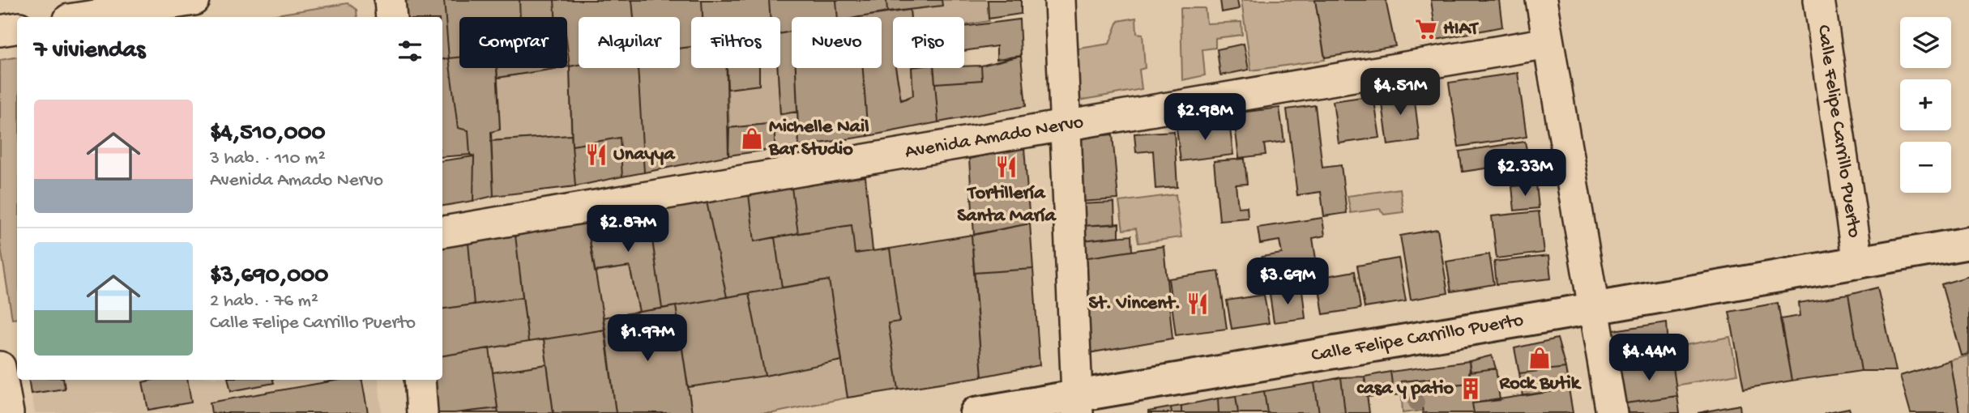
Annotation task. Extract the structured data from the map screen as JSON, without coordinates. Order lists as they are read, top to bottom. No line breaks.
{"streets":{"main road":["Calle Felipe Carrillo Puerto"],"street":["Avenida Amado Nervo"]},"places":{"supermarket":["HIAT"],"shop":["Michelle Nail Bar Studio","Rock Butik"],"restaurant":["Unayya","Tortillería Santa María","St. Vincent."],"building":["casa y patio"]},"page":{"map_buttons":["+","−"],"chip":["Comprar","Alquilar","Filtros","Nuevo","Piso"],"heading":"7 viviendas","price":["$4.51M","$2.98M","$2.33M","$2.87M","$3.69M","$1.97M","$4.44M"],"list":[{"name":"$4,510,000","note":"3 hab. · 110 m² · Avenida Amado Nervo"},{"name":"$3,690,000","note":"2 hab. · 76 m² · Calle Felipe Carrillo Puerto"}]}}
